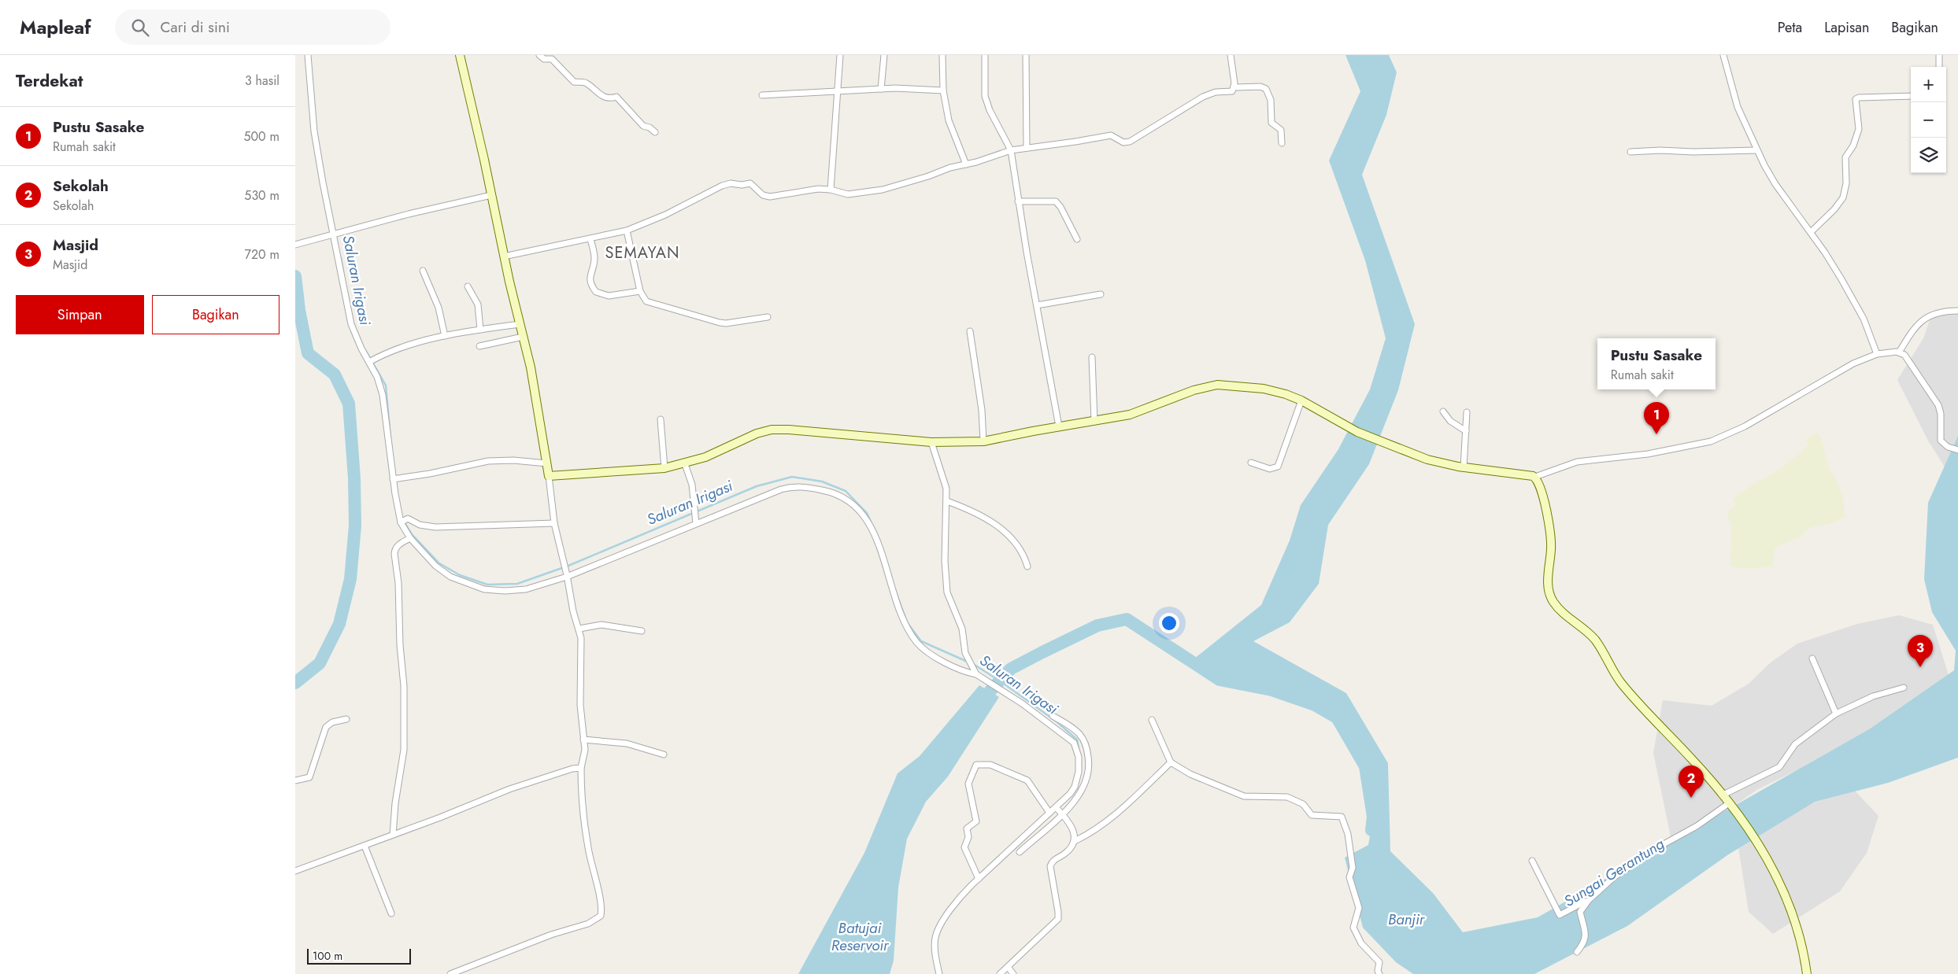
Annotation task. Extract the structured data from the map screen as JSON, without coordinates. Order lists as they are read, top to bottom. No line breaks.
{"districts":["SEMAYAN"],"water":["Saluran Irigasi","Sungai Gerantung","Banjir","Batujai Reservoir"],"scale_bar":"100 m","page":{"header":"Mapleaf","search":"Cari di sini","nav":["Peta","Lapisan","Bagikan"],"heading":["Terdekat","3 hasil"],"map_buttons":["+","−"],"list":[{"mark":"1","name":"Pustu Sasake","note":"Rumah sakit","value":"500 m"},{"mark":"2","name":"Sekolah","note":"Sekolah","value":"530 m"},{"mark":"3","name":"Masjid","note":"Masjid","value":"720 m"}],"buttons":["Simpan","Bagikan"],"popup":["Pustu Sasake","Rumah sakit"],"pins":["1","3","2"],"scale":"100 m"}}
